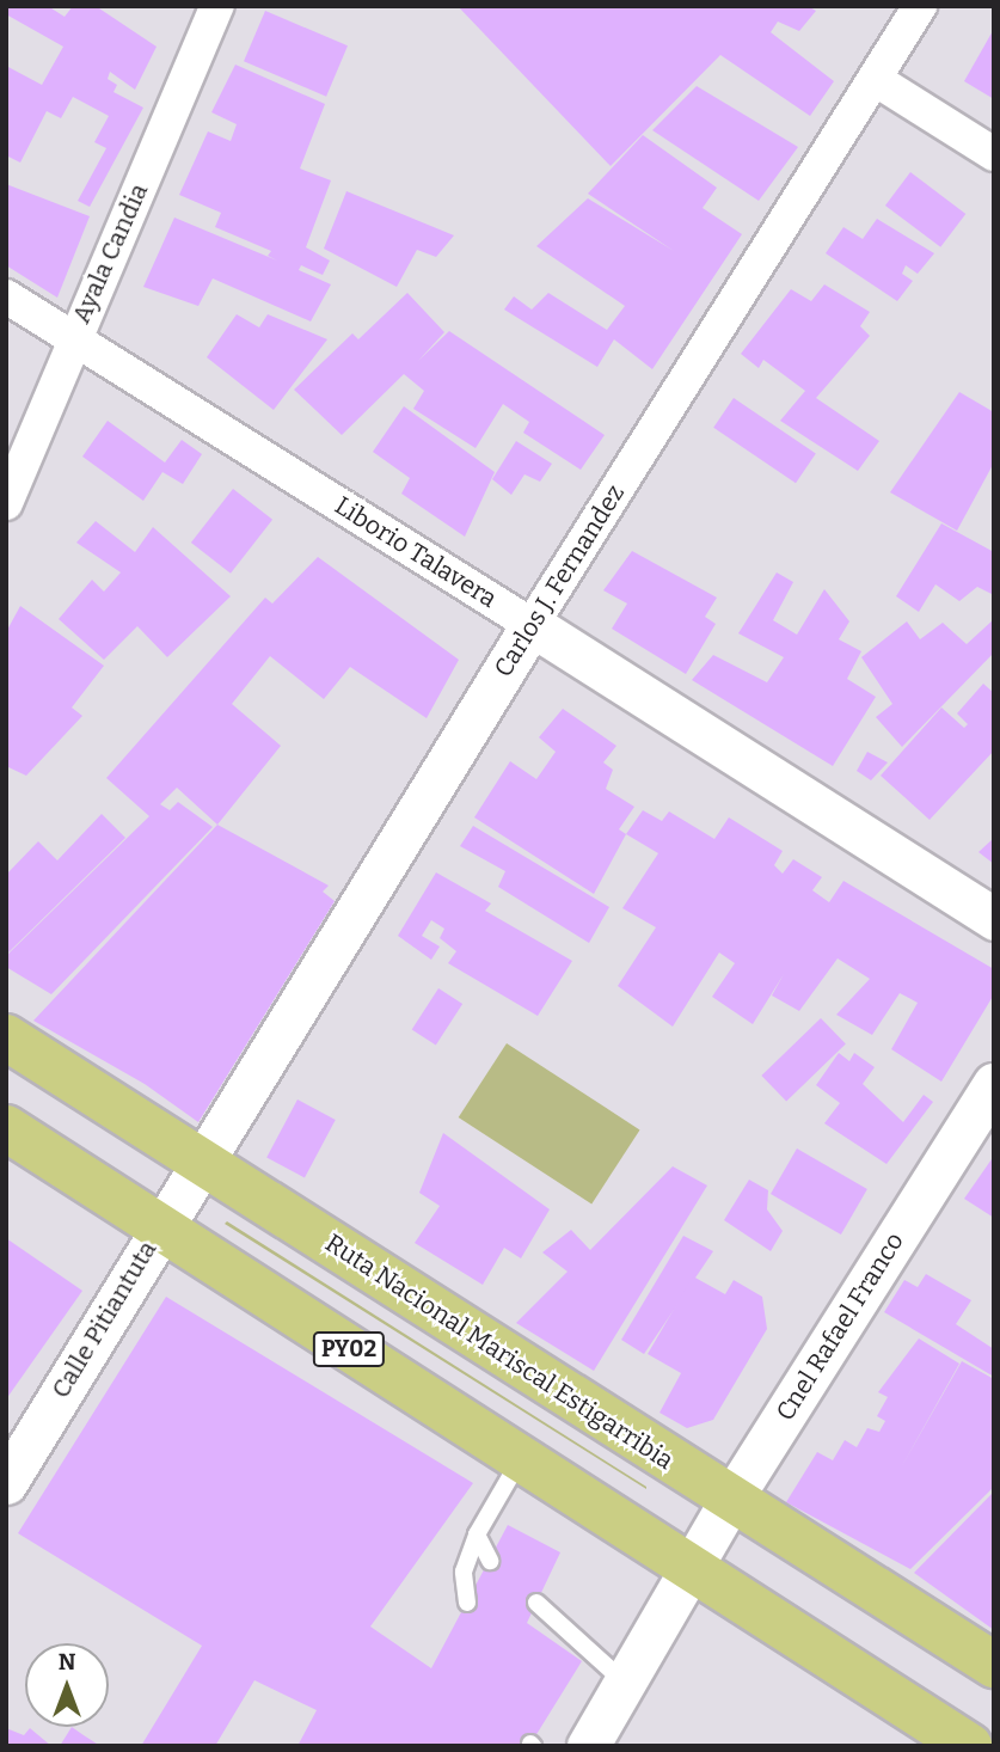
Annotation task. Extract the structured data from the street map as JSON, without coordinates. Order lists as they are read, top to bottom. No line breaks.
{"streets":{"highway":["PY02","Ruta Nacional Mariscal Estigarribia"],"street":["Ayala Candia","Liborio Talavera","Carlos J. Fernandez","Calle Pitiantuta","Cnel Rafael Franco"]},"crossings":[["Ayala Candia","Liborio Talavera"],["Liborio Talavera","Carlos J. Fernandez"],["Carlos J. Fernandez","Calle Pitiantuta"],["Carlos J. Fernandez","Ruta Nacional Mariscal Estigarribia"],["Calle Pitiantuta","PY02"],["Calle Pitiantuta","Ruta Nacional Mariscal Estigarribia"],["Cnel Rafael Franco","PY02"],["Cnel Rafael Franco","Ruta Nacional Mariscal Estigarribia"]],"north":"top"}
